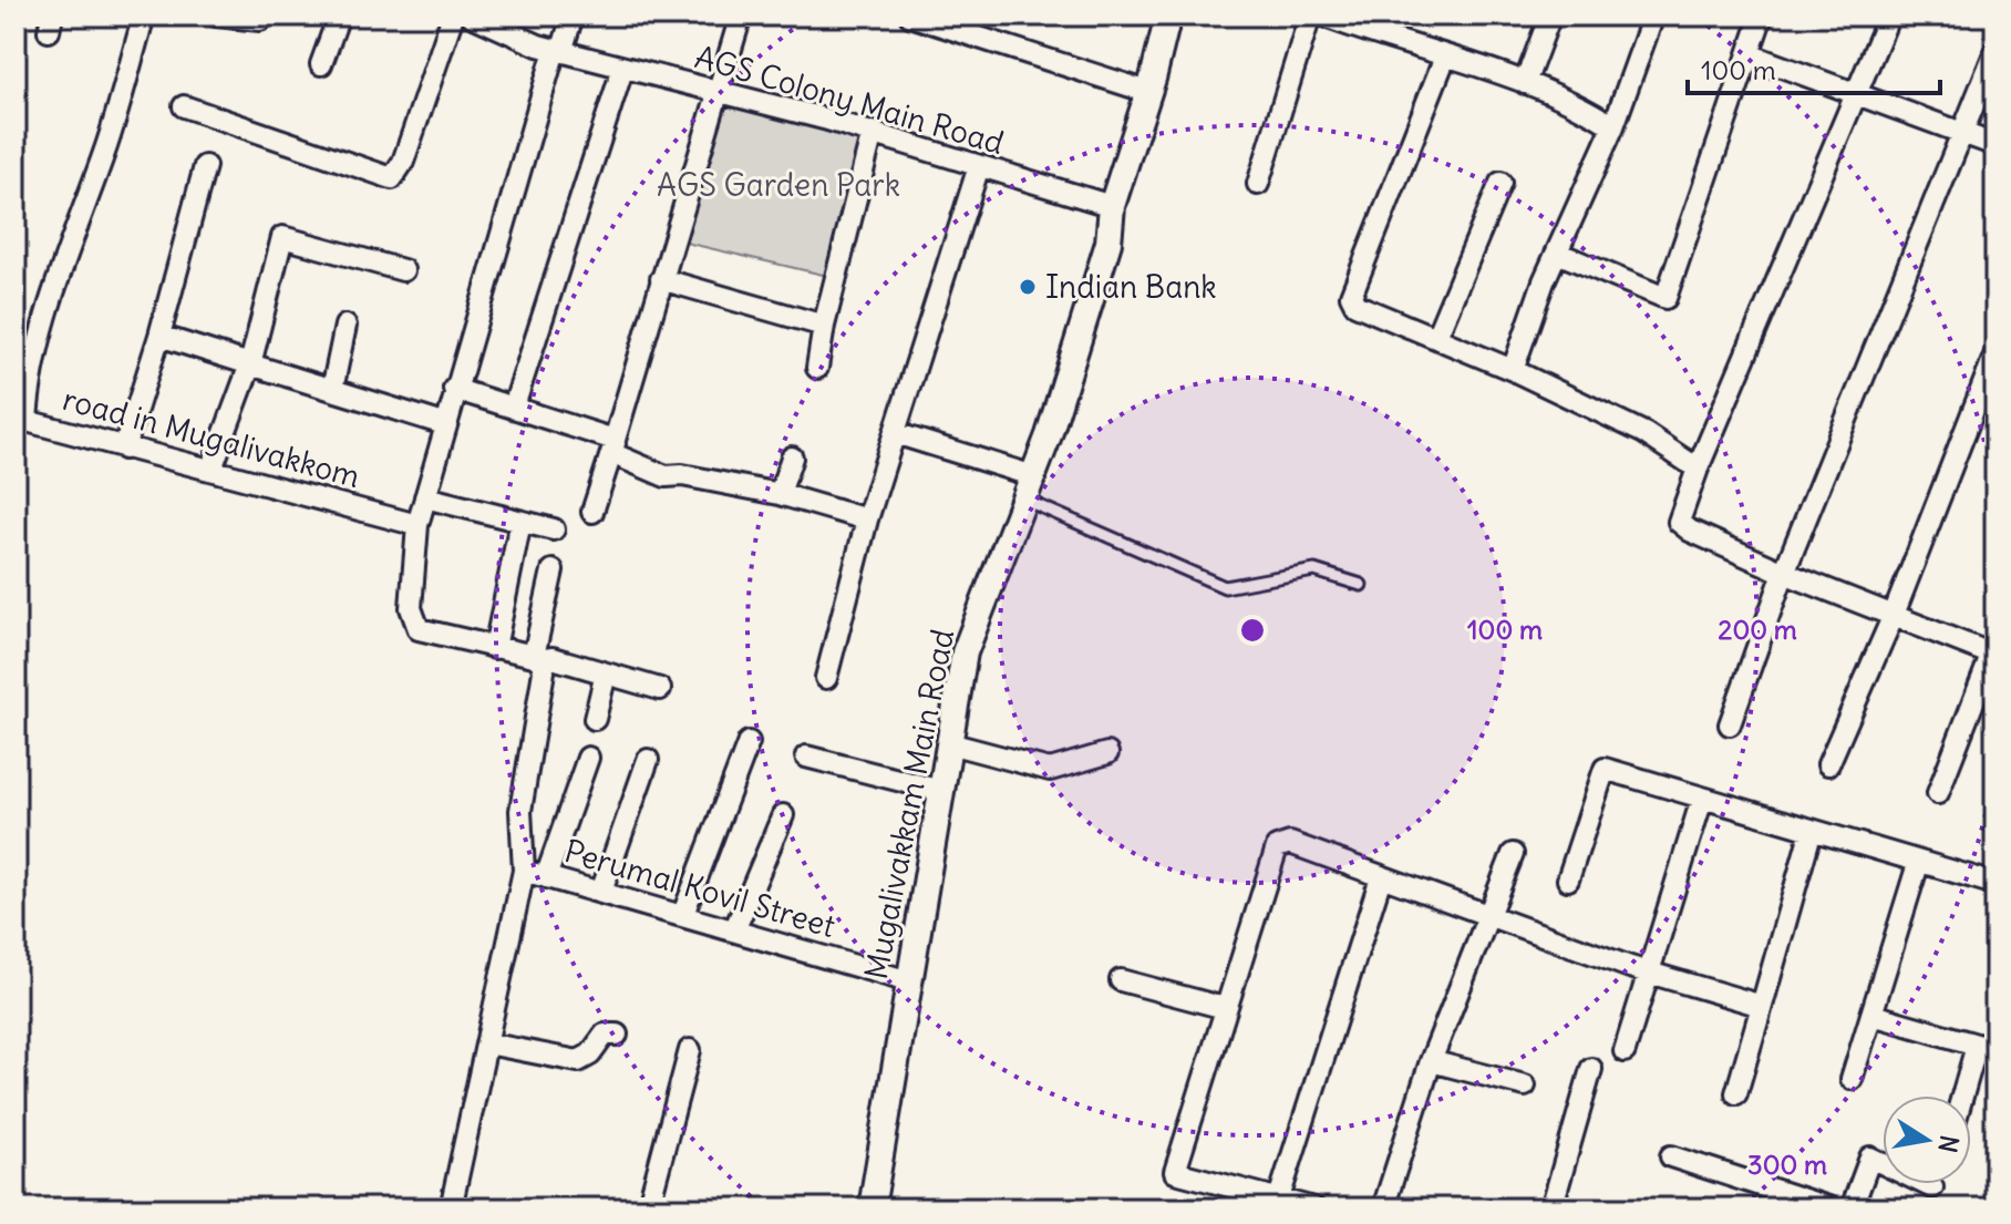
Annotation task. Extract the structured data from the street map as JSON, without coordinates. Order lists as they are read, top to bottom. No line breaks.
{"streets":{"street":["AGS Colony Main Road","road in Mugalivakkom","Mugalivakkam Main Road","Perumal Kovil Street"]},"crossings":[["AGS Colony Main Road","Mugalivakkam Main Road"],["Mugalivakkam Main Road","Perumal Kovil Street"]],"parks":["AGS Garden Park"],"places":["Indian Bank"],"scale_bar":"100 m","north":"right","rings":["100 m","200 m","300 m"]}
